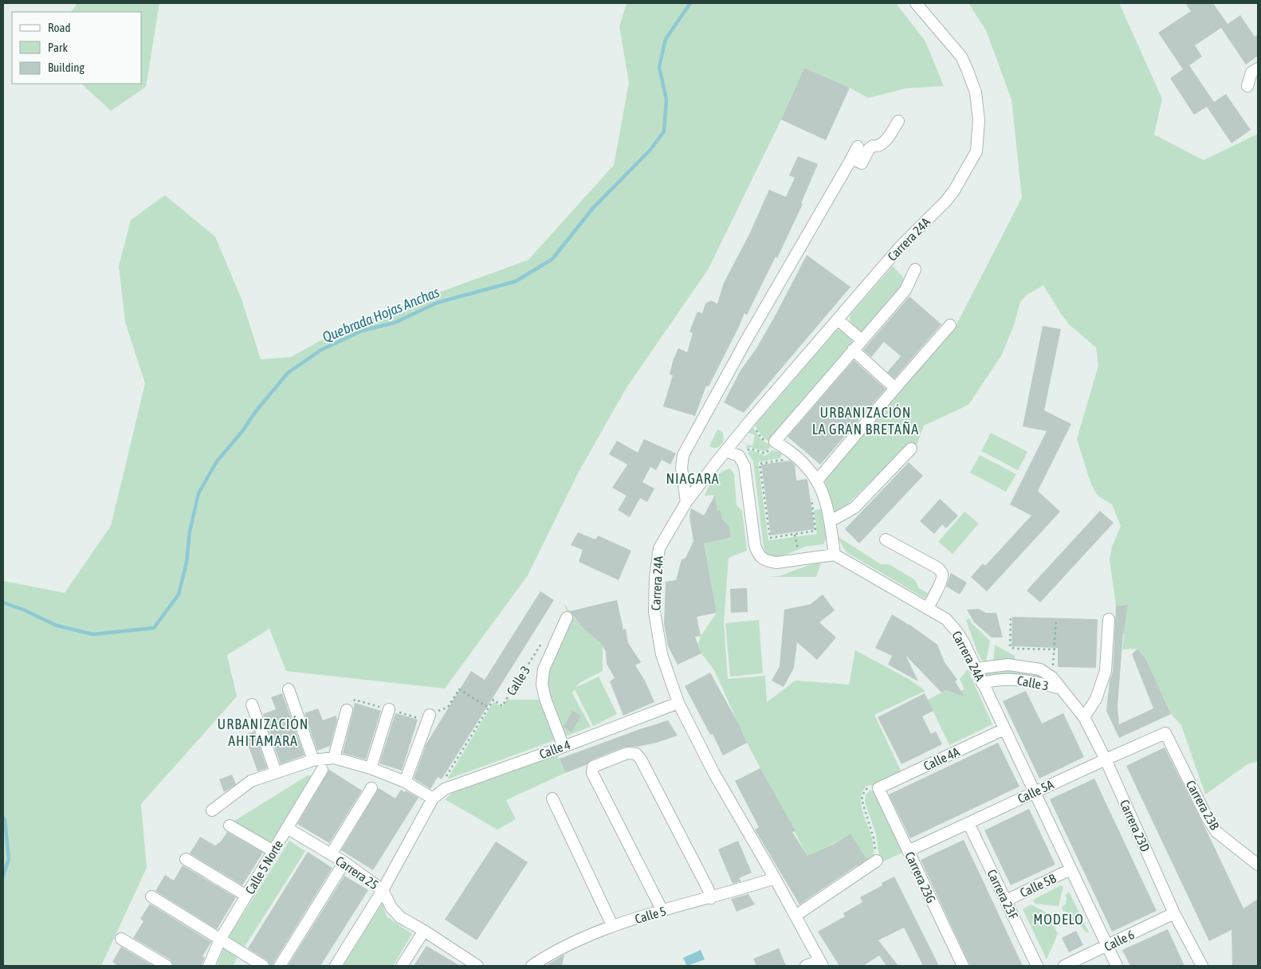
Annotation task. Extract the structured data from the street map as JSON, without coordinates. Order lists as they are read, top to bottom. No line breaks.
{"streets":{"street":["Carrera 24A","Calle 3","Calle 4","Calle 4A","Calle 5A","Carrera 23B","Carrera 23D","Calle 5 Norte","Carrera 25","Carrera 23G","Calle 5B","Carrera 23F","Calle 5","Calle 6"]},"crossings":[["Carrera 24A","Calle 3"],["Carrera 24A","Calle 4"],["Carrera 24A","Calle 4A"],["Carrera 24A","Calle 5A"],["Carrera 24A","Calle 5B"],["Carrera 24A","Calle 5"],["Carrera 24A","Calle 6"],["Calle 3","Carrera 23D"],["Calle 4A","Carrera 23G"],["Calle 5A","Carrera 23B"],["Calle 5A","Carrera 23D"],["Calle 5A","Carrera 23G"],["Calle 5A","Carrera 23F"],["Carrera 23D","Calle 6"],["Calle 5 Norte","Carrera 25"],["Calle 5B","Carrera 23F"]],"districts":["URBANIZACIÓN LA GRAN BRETAÑA","NIAGARA","URBANIZACIÓN AHITAMARA","MODELO"],"water":["Quebrada Hojas Anchas"],"legend":["Road","Park","Building"]}
